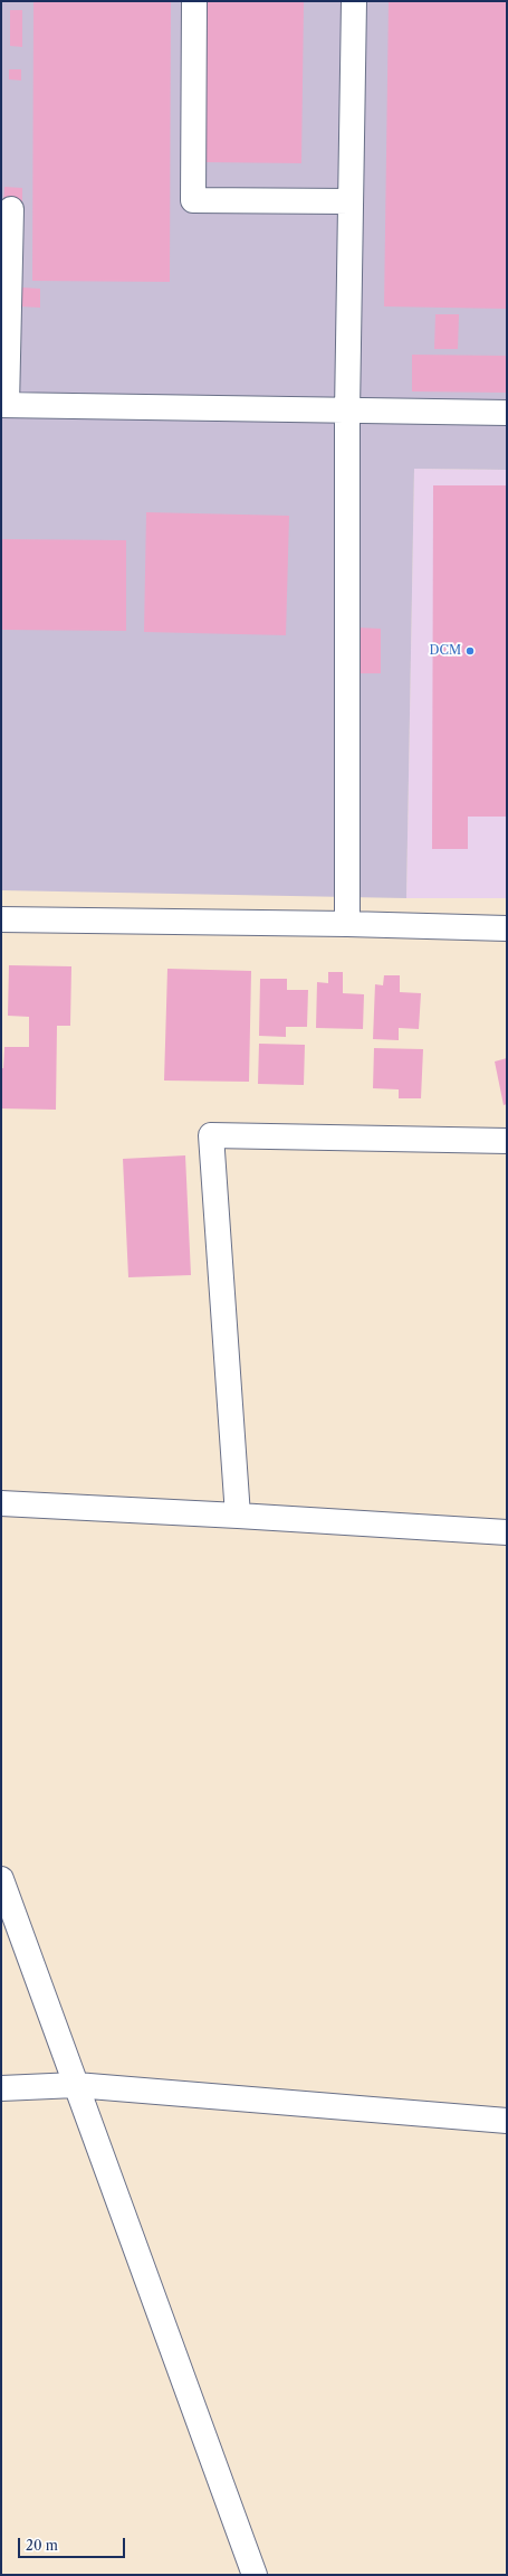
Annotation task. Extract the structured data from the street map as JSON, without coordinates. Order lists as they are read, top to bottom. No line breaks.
{"places":["DCM"],"scale_bar":"20 m"}
